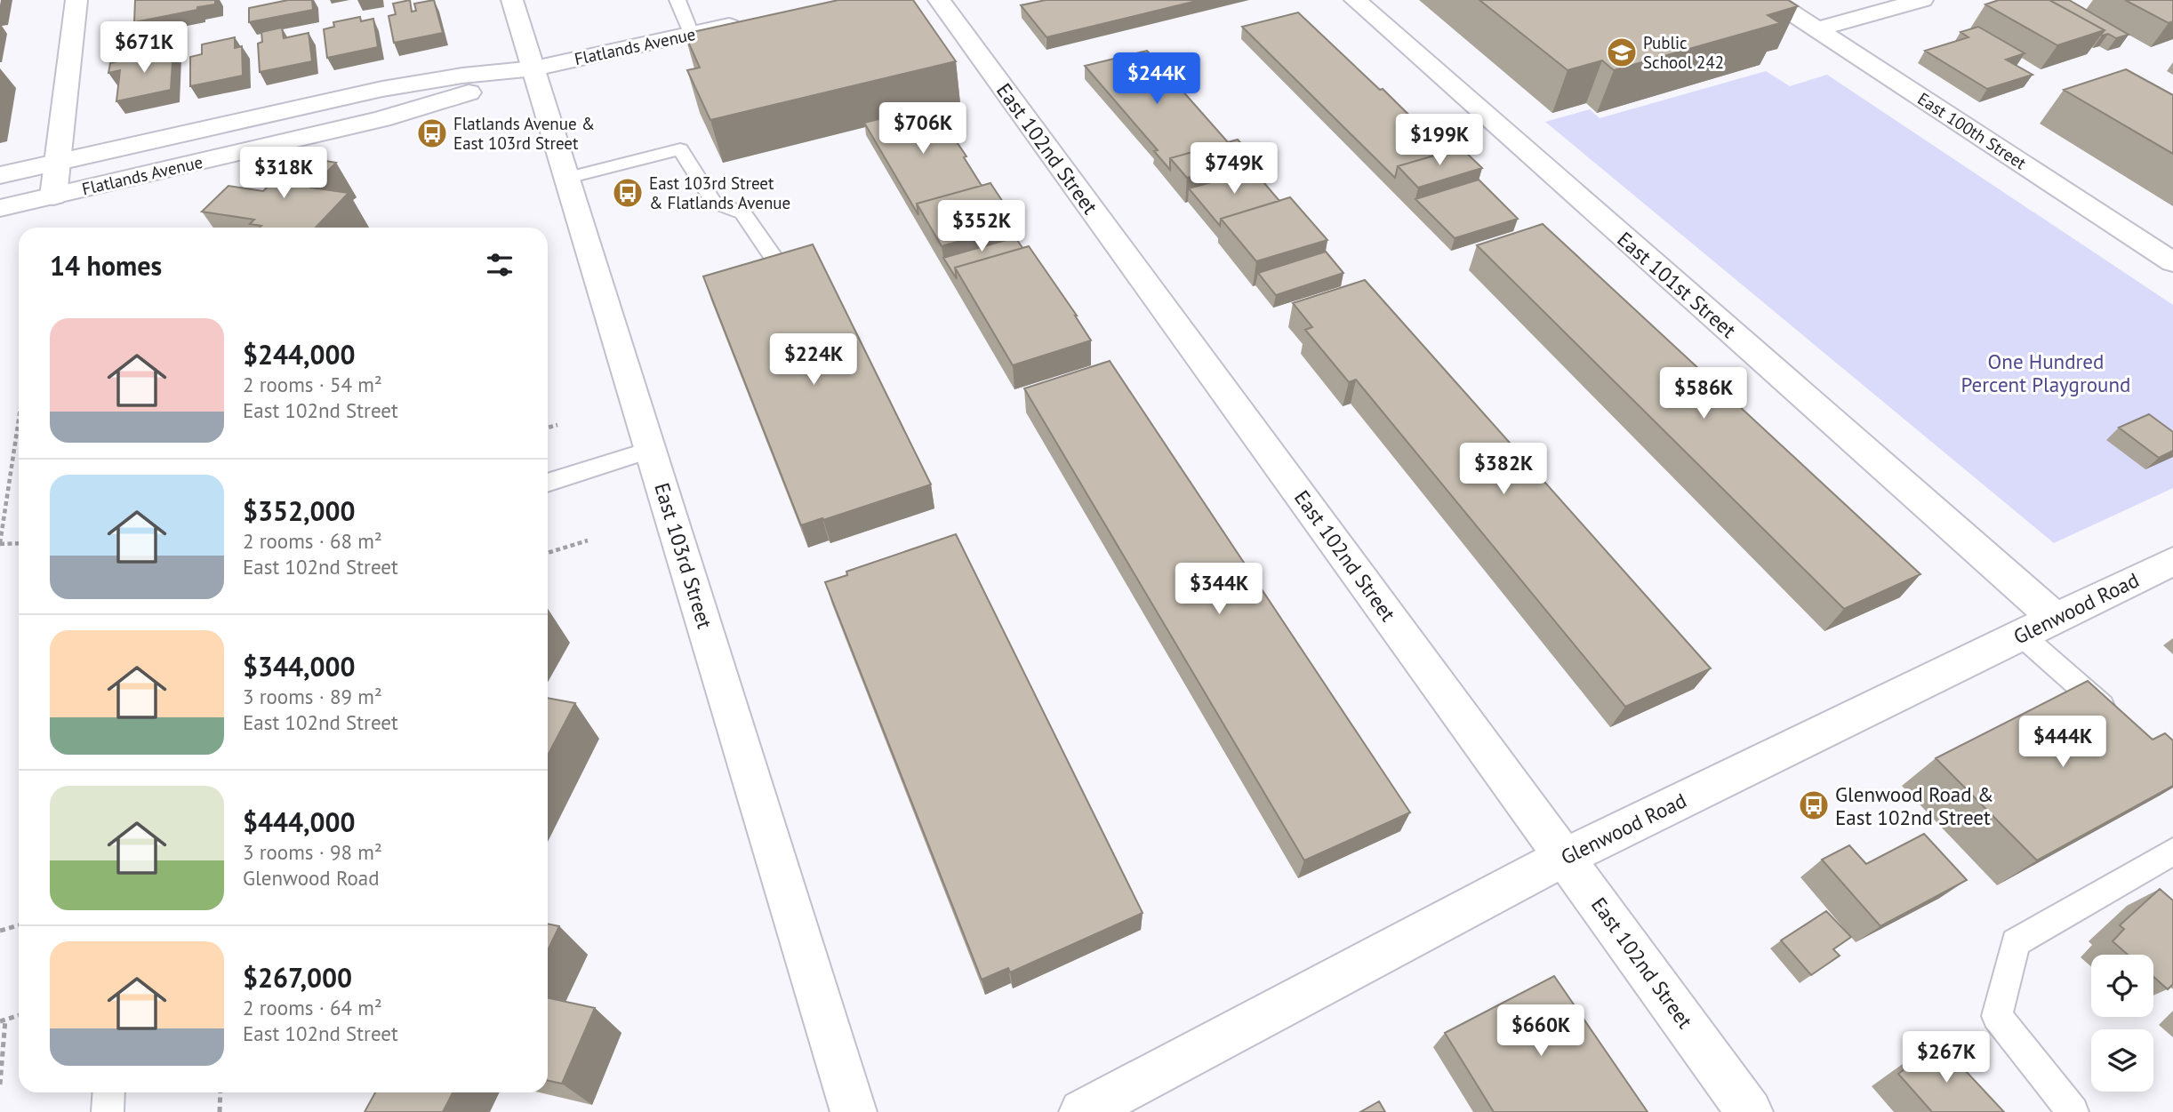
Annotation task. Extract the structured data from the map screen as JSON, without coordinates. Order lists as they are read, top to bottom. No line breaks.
{"streets":{"street":["Flatlands Avenue","East 100th Street","East 102nd Street","East 101st Street","East 103rd Street","Glenwood Road"]},"crossings":[["Flatlands Avenue","East 103rd Street"],["East 102nd Street","Glenwood Road"],["East 101st Street","Glenwood Road"]],"parks":["One Hundred Percent Playground"],"places":{"school or university":["Public School 242"],"bus stop":["Flatlands Avenue & East 103rd Street","East 103rd Street & Flatlands Avenue","Glenwood Road & East 102nd Street"]},"page":{"price":["$671K","$244K","$706K","$199K","$749K","$318K","$352K","$224K","$586K","$382K","$344K","$444K","$660K","$267K"],"heading":"14 homes","list":[{"name":"$244,000","note":"2 rooms · 54 m² · East 102nd Street"},{"name":"$352,000","note":"2 rooms · 68 m² · East 102nd Street"},{"name":"$344,000","note":"3 rooms · 89 m² · East 102nd Street"},{"name":"$444,000","note":"3 rooms · 98 m² · Glenwood Road"},{"name":"$267,000","note":"2 rooms · 64 m² · East 102nd Street"}]}}
